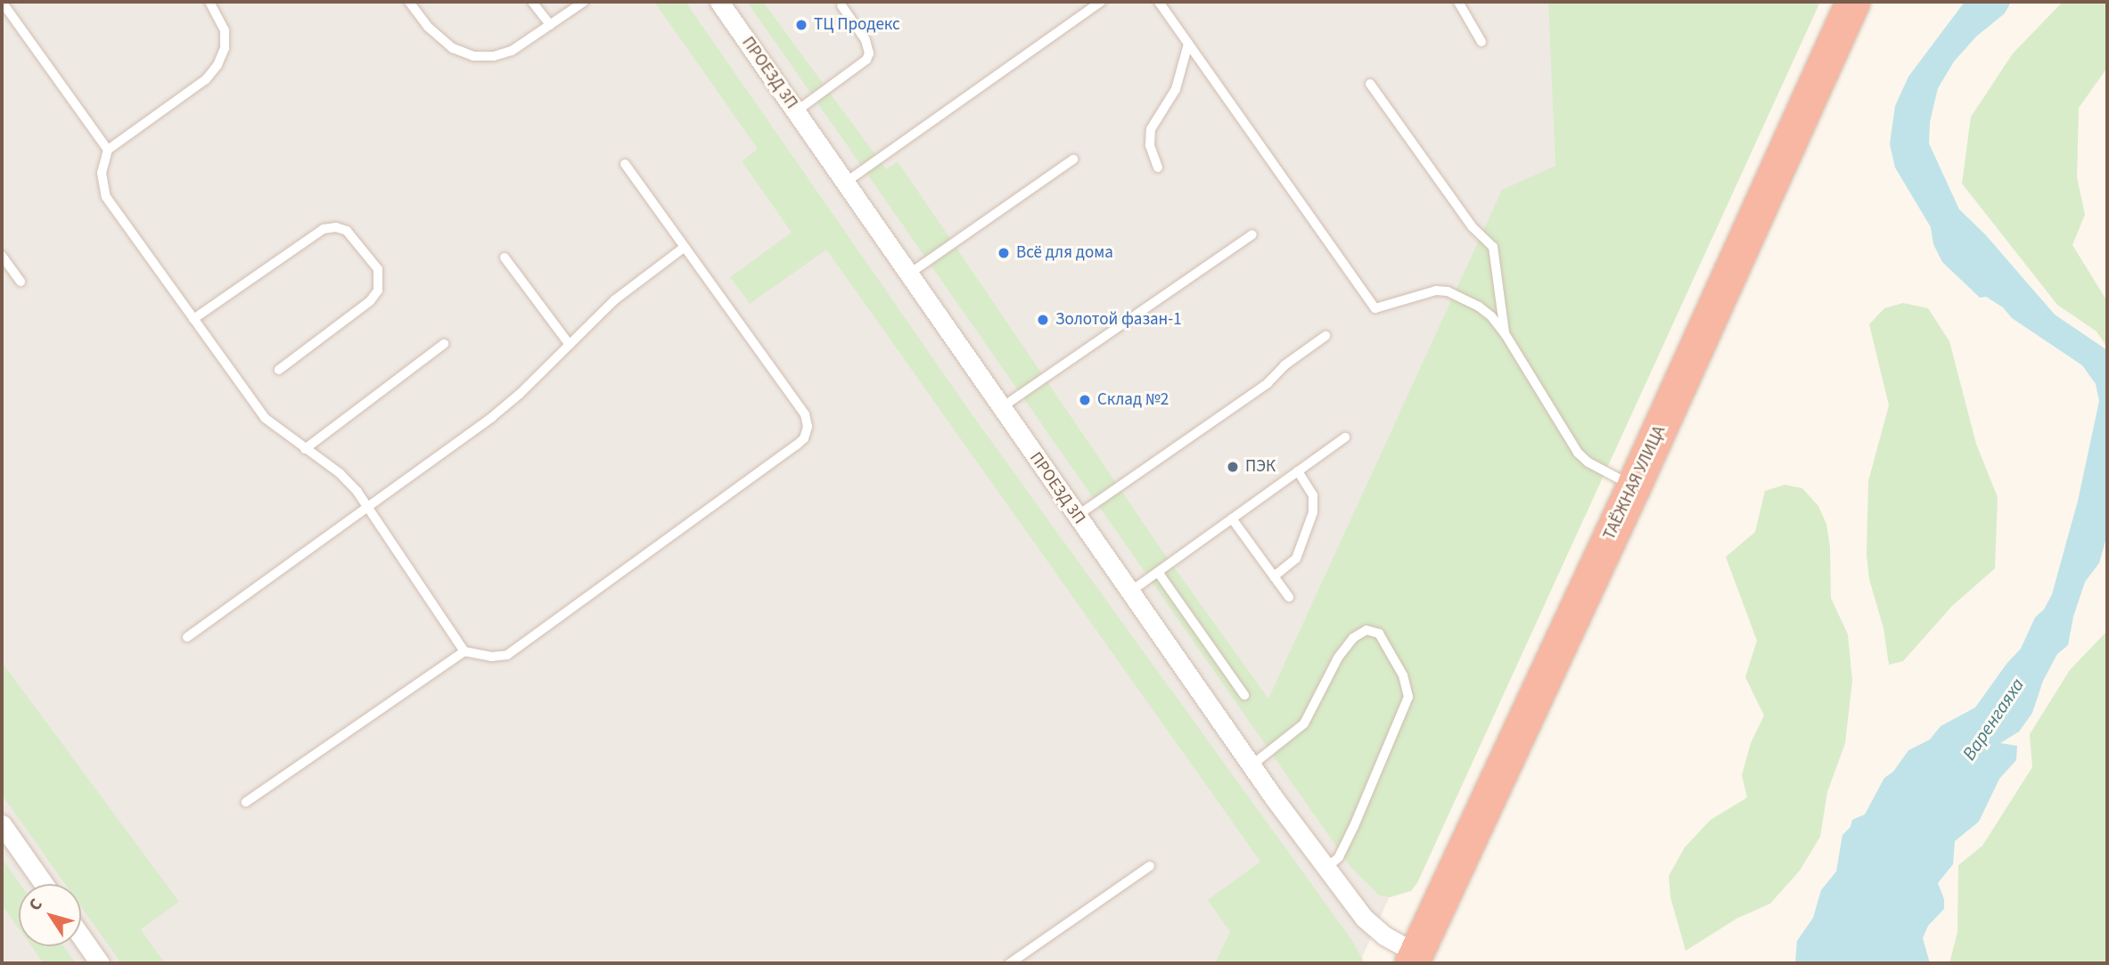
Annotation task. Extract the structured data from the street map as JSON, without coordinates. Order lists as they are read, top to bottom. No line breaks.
{"streets":{"highway":["ТАЁЖНАЯ УЛИЦА"],"street":["ПРОЕЗД 3П"]},"crossings":[["ПРОЕЗД 3П","ТАЁЖНАЯ УЛИЦА"]],"water":["Варенгаяха"],"places":["ТЦ Продекс","Всё для дома","Золотой фазан-1","Склад №2","ПЭК"],"north":"top left"}
